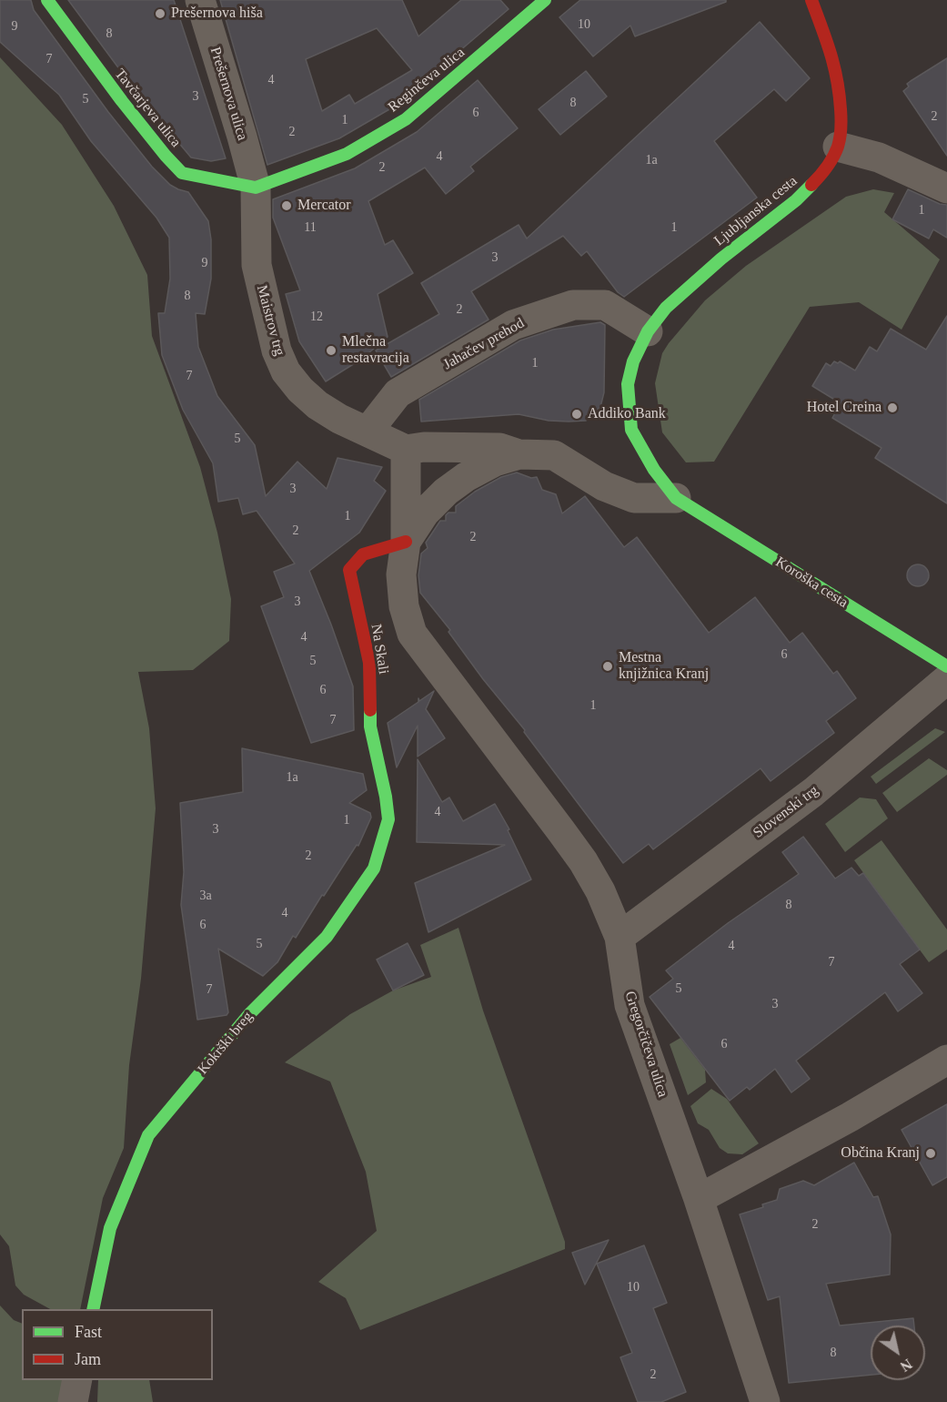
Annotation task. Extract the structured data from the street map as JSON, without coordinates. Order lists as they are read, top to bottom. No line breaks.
{"streets":{"street":["Reginčeva ulica","Prešernova ulica","Tavčarjeva ulica","Ljubljanska cesta","Maistrov trg","Jahačev prehod","Koroška cesta","Na Skali","Slovenski trg","Kokrški breg","Gregorčičeva ulica"]},"crossings":[["Reginčeva ulica","Tavčarjeva ulica"],["Reginčeva ulica","Maistrov trg"],["Prešernova ulica","Maistrov trg"],["Tavčarjeva ulica","Maistrov trg"],["Ljubljanska cesta","Jahačev prehod"],["Ljubljanska cesta","Koroška cesta"],["Maistrov trg","Jahačev prehod"],["Jahačev prehod","Koroška cesta"],["Na Skali","Kokrški breg"],["Na Skali","Gregorčičeva ulica"],["Slovenski trg","Gregorčičeva ulica"]],"places":["Prešernova hiša","Mercator","Mlečna restavracija","Hotel Creina","Addiko Bank","Mestna knjižnica Kranj","Občina Kranj"],"house_numbers":["10","9","8","7","4","3","5","8","6","2","1","2","4","1a","2","1","11","1","3","9","8","2","12","1","7","5","3","1","2","2","3","4","6","5","6","1","7","1a","4","1","3","2","3a","8","4","6","5","4","7","5","7","3","6","2","10","8","2"],"legend":["Fast","Jam"],"north":"bottom right"}
